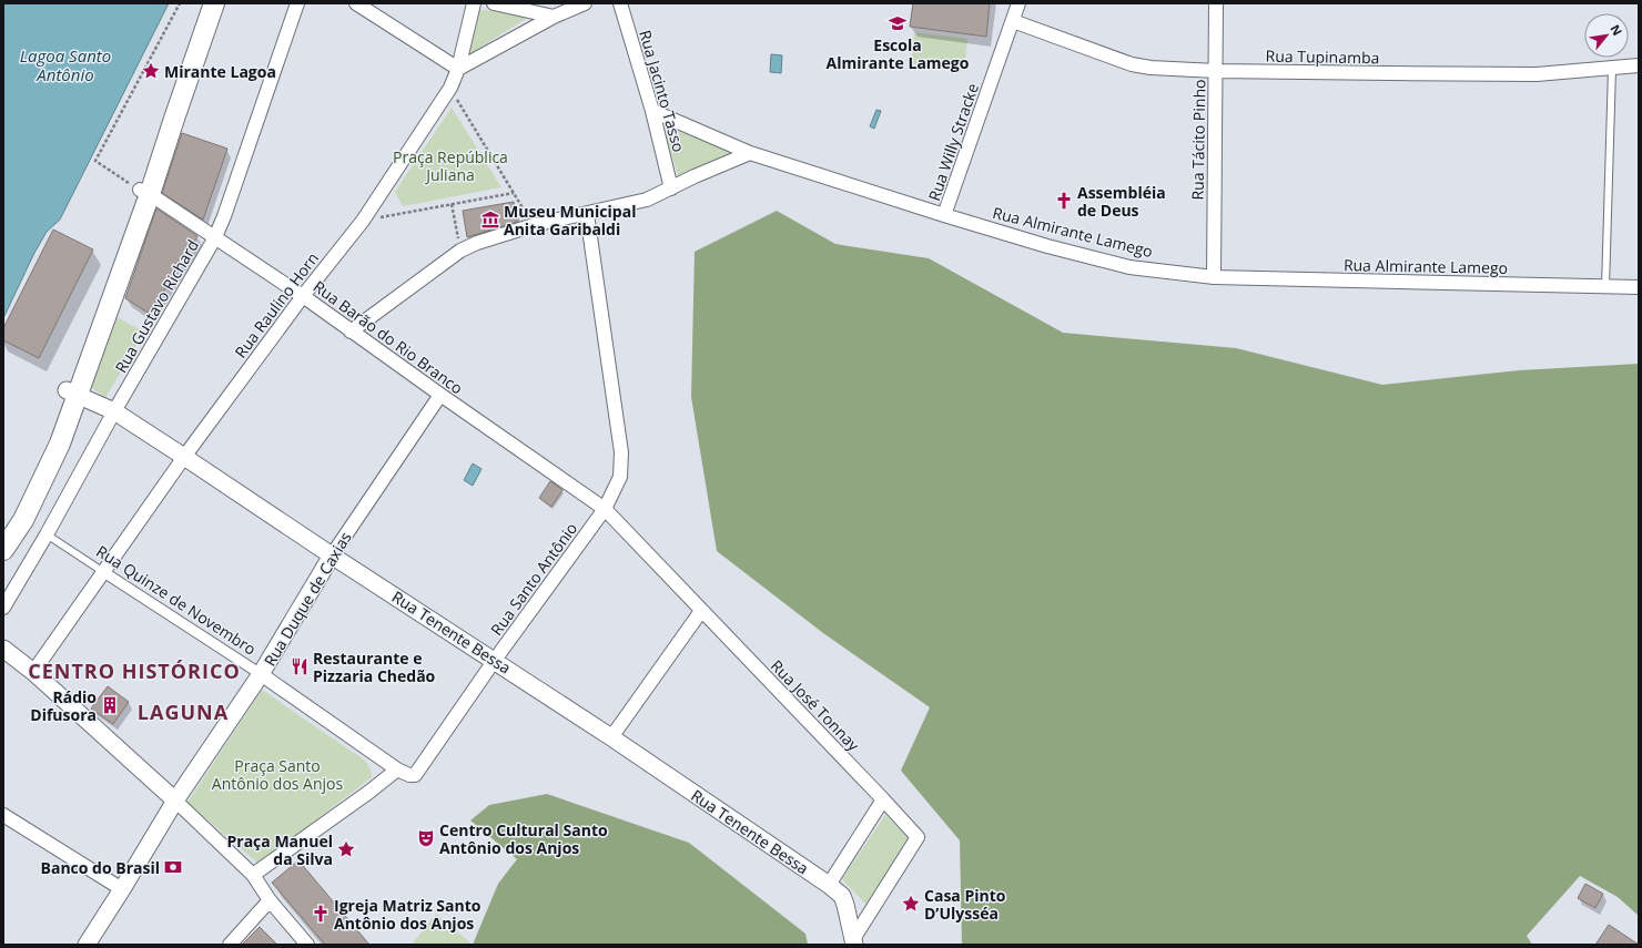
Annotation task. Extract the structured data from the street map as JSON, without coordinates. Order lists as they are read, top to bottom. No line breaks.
{"streets":{"street":["Rua Tupinamba","Rua Jacinto Tasso","Rua Tácito Pinho","Rua Willy Stracke","Rua Almirante Lamego","Rua Raulino Horn","Rua Gustavo Richard","Rua Barão do Rio Branco","Rua Santo Antônio","Rua Duque de Caxias","Rua Quinze de Novembro","Rua Tenente Bessa","Rua José Tonnay"]},"crossings":[["Rua Tupinamba","Rua Tácito Pinho"],["Rua Tupinamba","Rua Willy Stracke"],["Rua Jacinto Tasso","Rua Almirante Lamego"],["Rua Tácito Pinho","Rua Almirante Lamego"],["Rua Willy Stracke","Rua Almirante Lamego"],["Rua Raulino Horn","Rua Barão do Rio Branco"],["Rua Raulino Horn","Rua Quinze de Novembro"],["Rua Raulino Horn","Rua Tenente Bessa"],["Rua Gustavo Richard","Rua Barão do Rio Branco"],["Rua Gustavo Richard","Rua Quinze de Novembro"],["Rua Gustavo Richard","Rua Tenente Bessa"],["Rua Barão do Rio Branco","Rua Santo Antônio"],["Rua Barão do Rio Branco","Rua Duque de Caxias"],["Rua Barão do Rio Branco","Rua José Tonnay"],["Rua Santo Antônio","Rua Quinze de Novembro"],["Rua Santo Antônio","Rua Tenente Bessa"],["Rua Santo Antônio","Rua José Tonnay"],["Rua Duque de Caxias","Rua Quinze de Novembro"],["Rua Duque de Caxias","Rua Tenente Bessa"],["Rua Tenente Bessa","Rua José Tonnay"]],"districts":["CENTRO HISTÓRICO","LAGUNA"],"water":["Lagoa Santo Antônio"],"parks":["Praça República Juliana","Praça Santo Antônio dos Anjos"],"places":{"school or university":["Escola Almirante Lamego"],"place":["Mirante Lagoa","Praça Manuel da Silva","Casa Pinto D’Ulysséa"],"church":["Assembléia de Deus","Igreja Matriz Santo Antônio dos Anjos"],"museum":["Museu Municipal Anita Garibaldi"],"restaurant":["Restaurante e Pizzaria Chedão"],"building":["Rádio Difusora"],"theatre":["Centro Cultural Santo Antônio dos Anjos"],"bank":["Banco do Brasil"]},"north":"top right"}
